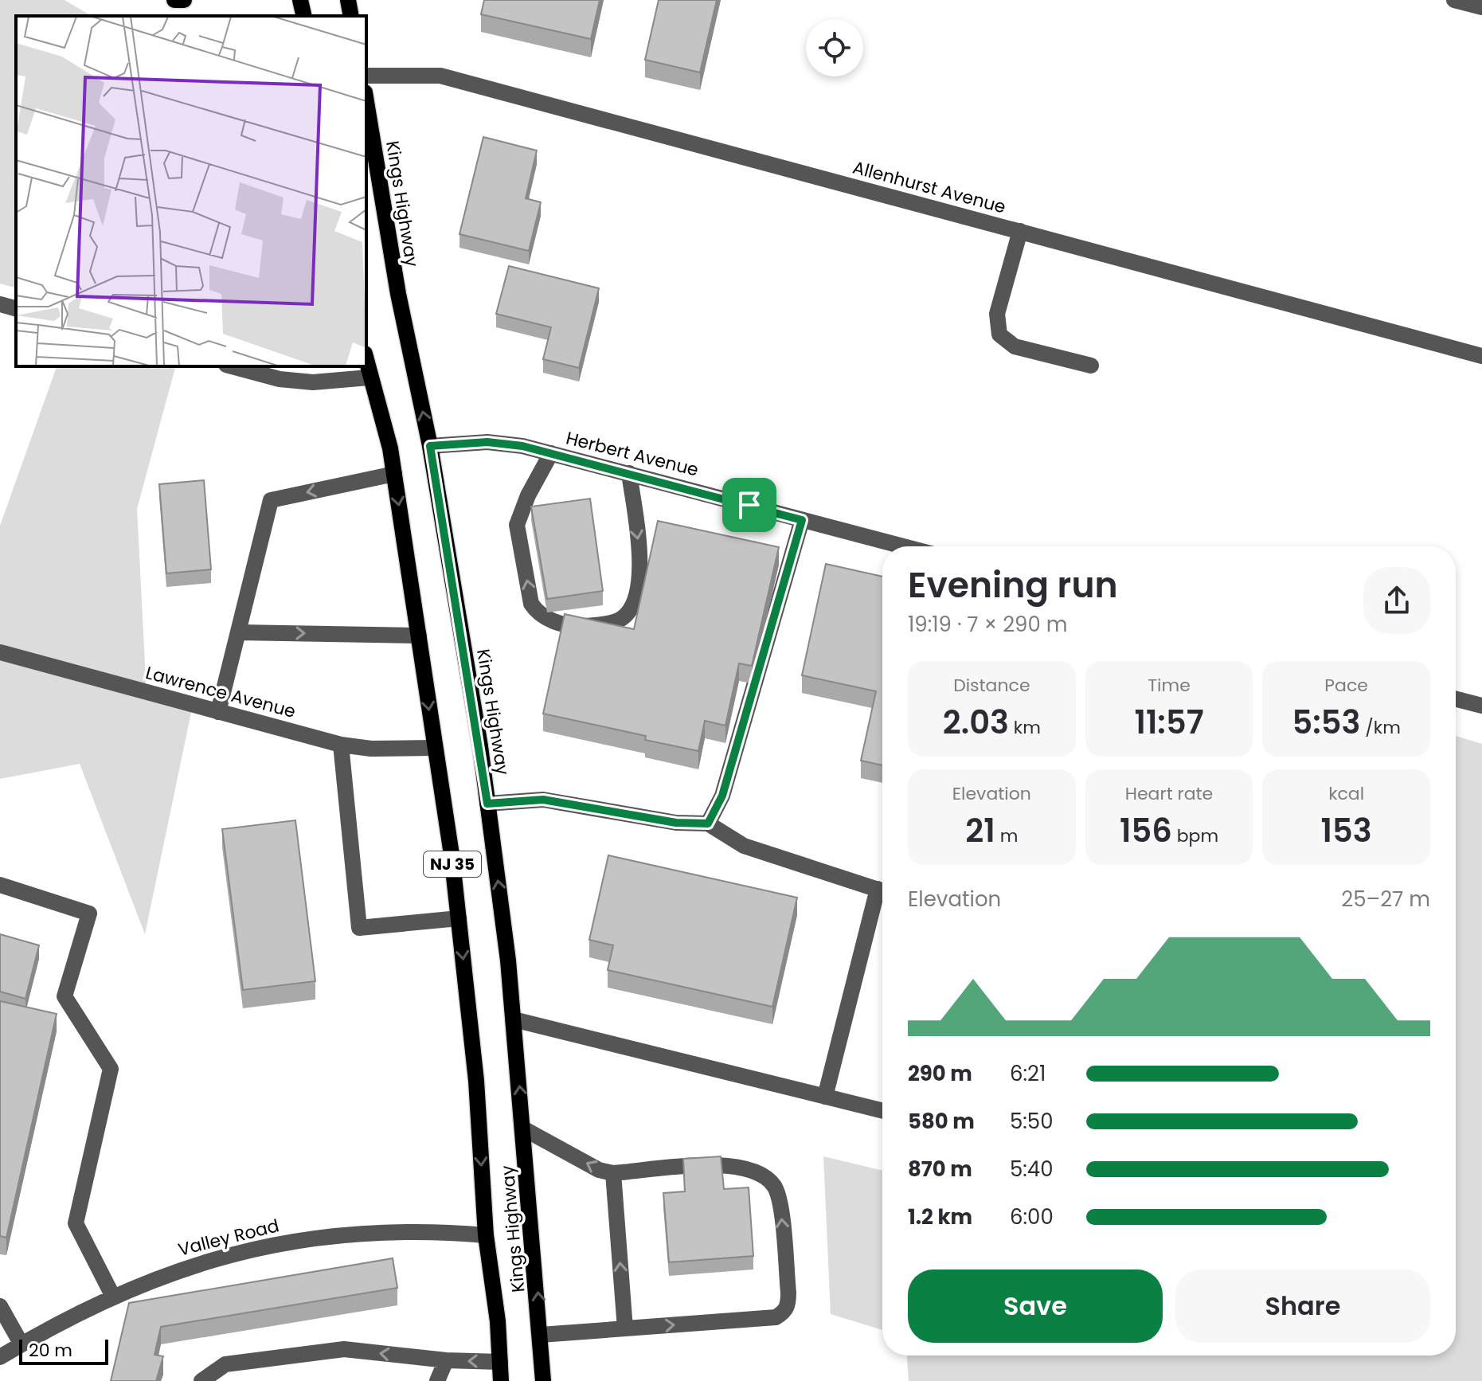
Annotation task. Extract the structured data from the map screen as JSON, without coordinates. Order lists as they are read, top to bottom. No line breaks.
{"streets":{"main road":["Kings Highway","NJ 35"],"street":["Allenhurst Avenue","Herbert Avenue","Lawrence Avenue","Valley Road"]},"crossings":[["Kings Highway","Herbert Avenue"],["Kings Highway","Lawrence Avenue"],["Kings Highway","Valley Road"]],"scale_bar":"20 m","page":{"heading":["Evening run","19:19 · 7 × 290 m"],"stats":[["Distance","2.03 km"],["Time","11:57"],["Pace","5:53 /km"],["Elevation","21 m"],["Heart rate","156 bpm"],["kcal","153"]],"chart":["Elevation","25–27 m"],"list":[{"name":"290 m","note":"6:21"},{"name":"580 m","note":"5:50"},{"name":"870 m","note":"5:40"},{"name":"1.2 km","note":"6:00"}],"buttons":["Save","Share"],"scale":"20 m"}}
